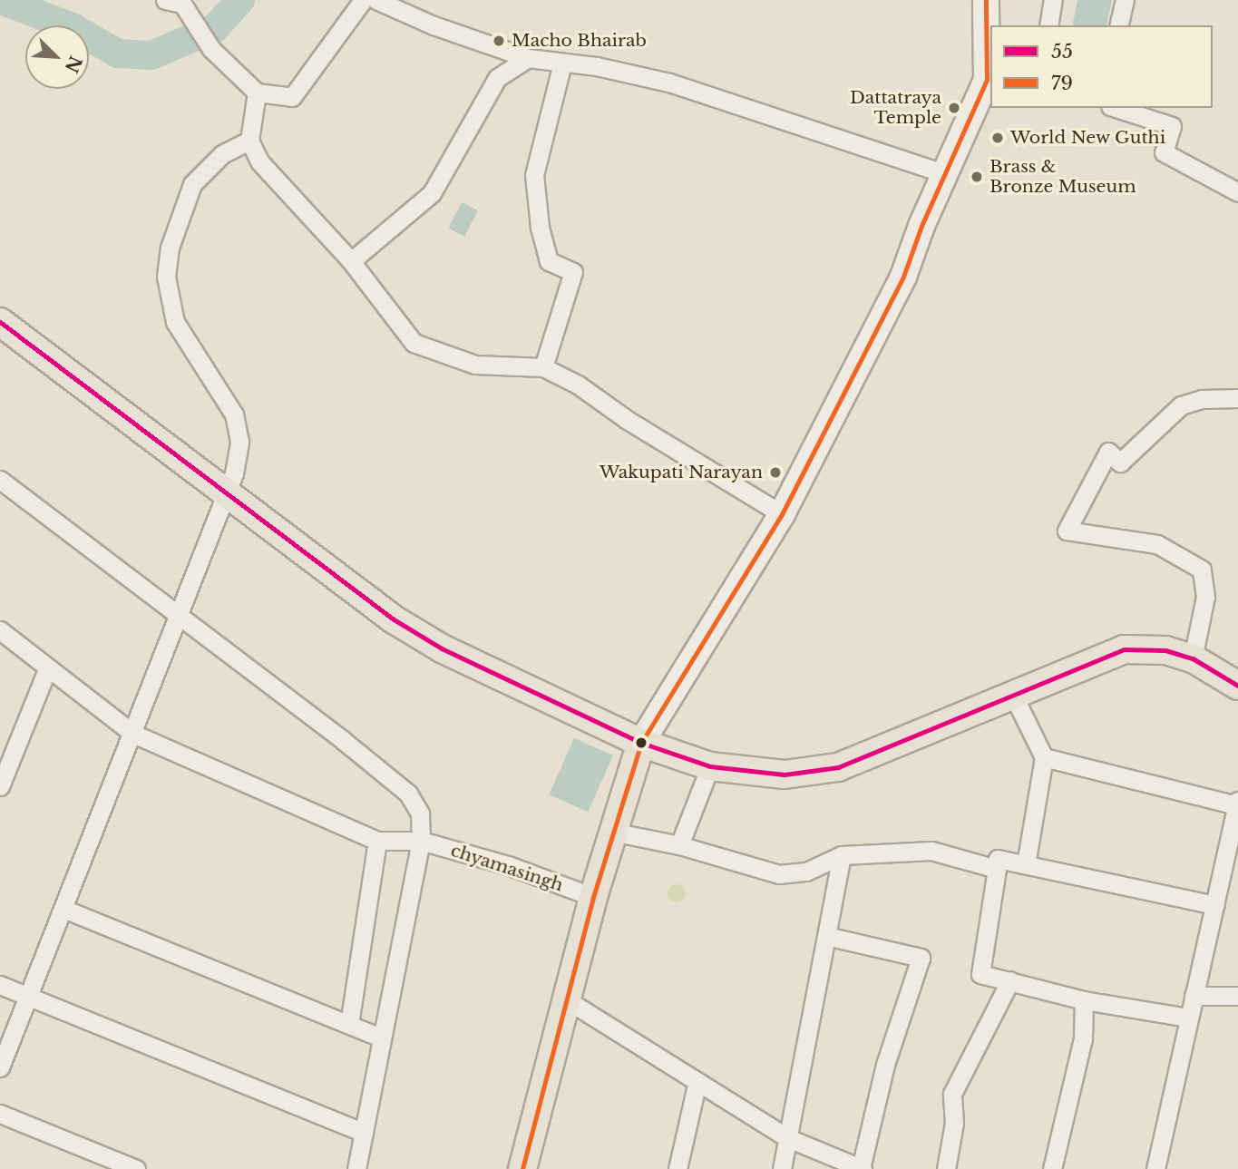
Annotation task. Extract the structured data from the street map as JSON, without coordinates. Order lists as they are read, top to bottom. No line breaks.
{"streets":{"street":["chyamasingh"]},"places":["Macho Bhairab","Dattatraya Temple","World New Guthi","Brass & Bronze Museum","Wakupati Narayan"],"lines":["transit line 79","transit line 55"],"legend":["55","79"],"north":"bottom right"}
